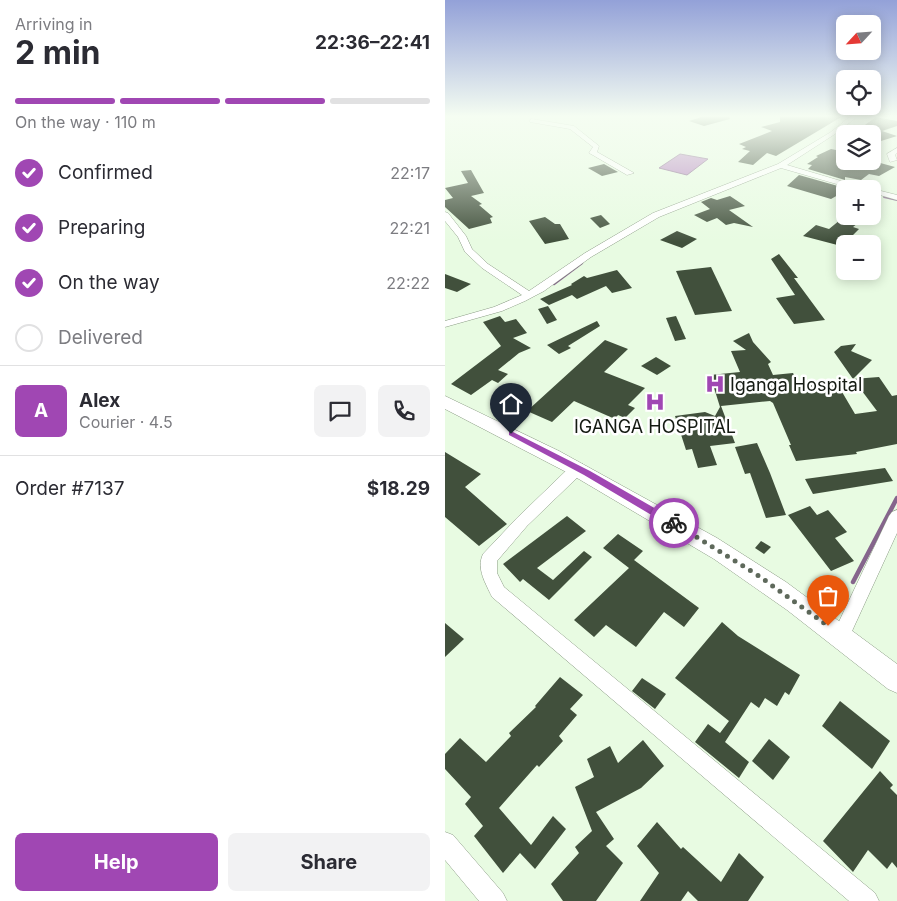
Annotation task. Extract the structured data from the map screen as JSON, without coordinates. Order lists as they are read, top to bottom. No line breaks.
{"places":{"hospital":["Iganga Hospital","IGANGA HOSPITAL"]},"north":"bottom left","page":{"heading":["2 min","Arriving in","22:36–22:41"],"panel":["Alex","Courier · 4.5","Order #7137","$18.29"],"map_buttons":["+","−"],"bar":"On the way · 110 m","list":[["Confirmed","22:17"],["Preparing","22:21"],["On the way","22:22"],"Delivered"],"round":"A","buttons":["Help","Share"]}}
